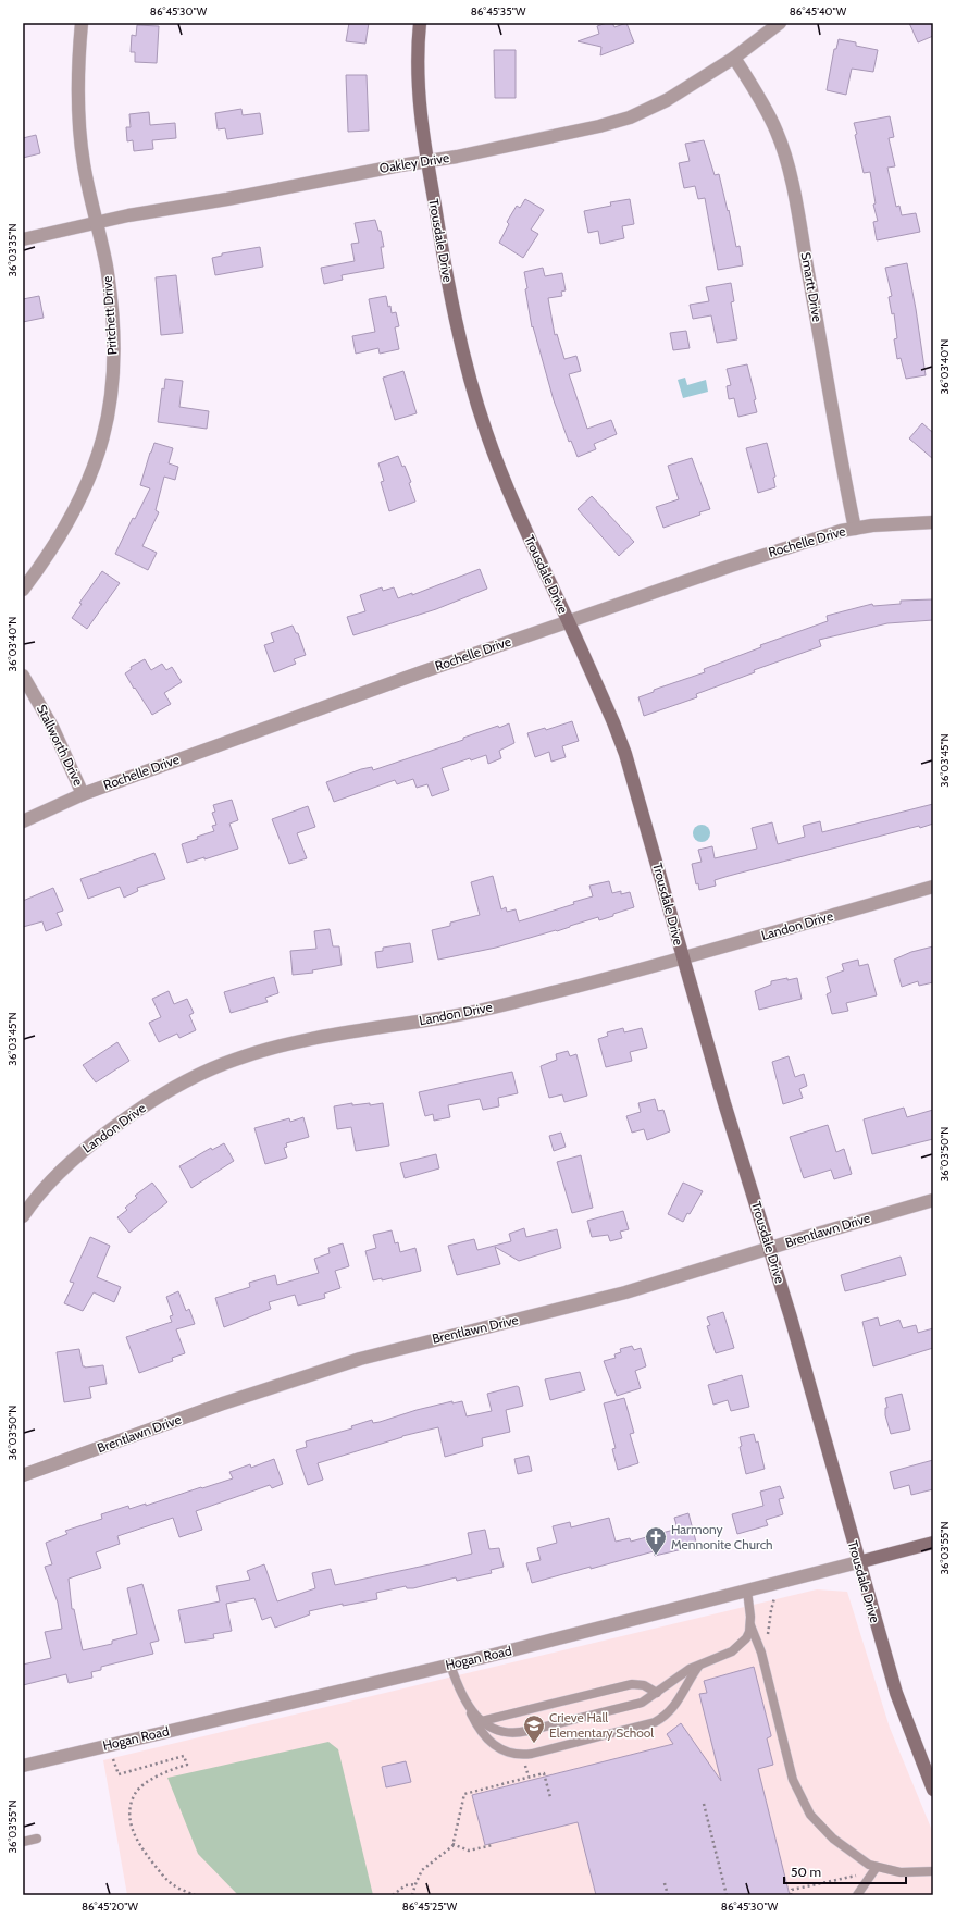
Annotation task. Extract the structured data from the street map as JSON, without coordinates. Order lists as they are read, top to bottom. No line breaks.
{"streets":{"street":["Oakley Drive","Trousdale Drive","Smartt Drive","Pritchett Drive","Rochelle Drive","Stallworth Drive","Landon Drive","Brentlawn Drive","Hogan Road"]},"crossings":[["Oakley Drive","Trousdale Drive"],["Oakley Drive","Smartt Drive"],["Oakley Drive","Pritchett Drive"],["Trousdale Drive","Rochelle Drive"],["Trousdale Drive","Landon Drive"],["Trousdale Drive","Brentlawn Drive"],["Trousdale Drive","Hogan Road"],["Smartt Drive","Rochelle Drive"],["Rochelle Drive","Stallworth Drive"]],"places":{"church":["Harmony Mennonite Church"],"school or university":["Crieve Hall Elementary School"]},"scale_bar":"50 m","coordinates":["86°45'30\"W","86°45'35\"W","86°45'40\"W","36°03'35\"N","36°03'40\"N","36°03'45\"N","36°03'50\"N","36°03'55\"N","86°45'20\"W","86°45'25\"W"]}
